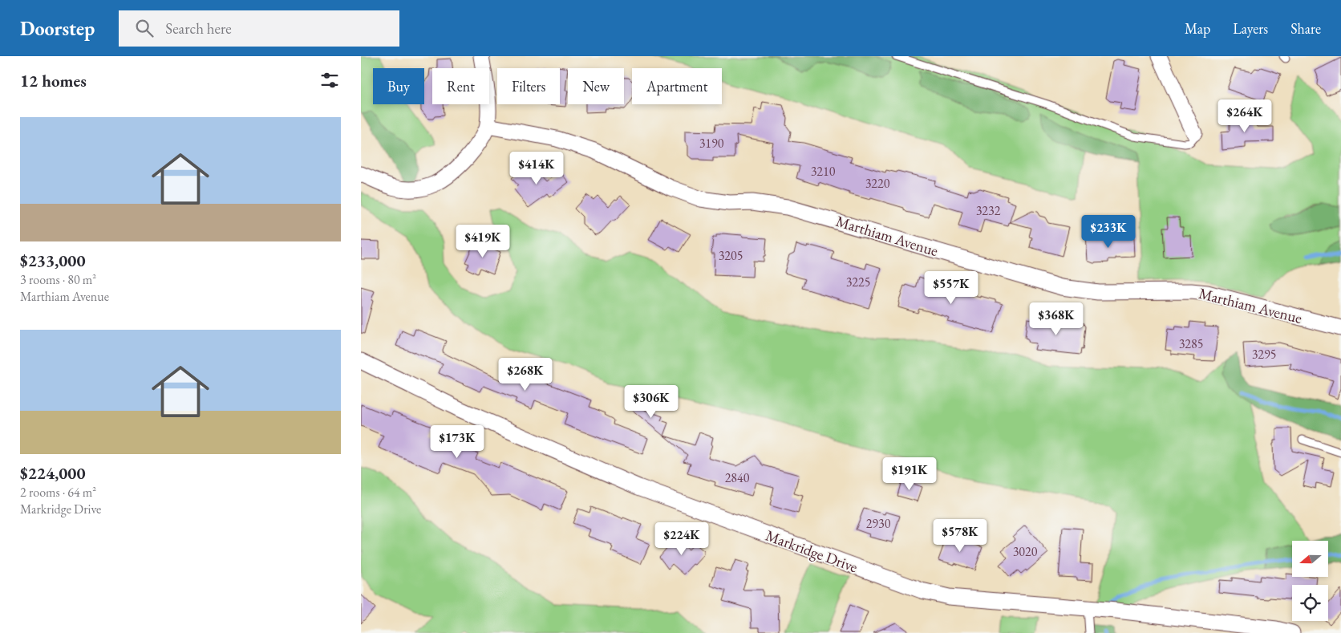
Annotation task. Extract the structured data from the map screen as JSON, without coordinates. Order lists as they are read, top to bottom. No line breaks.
{"streets":{"street":["Marthiam Avenue","Markridge Drive"]},"house_numbers":["3190","3210","3220","3232","3205","3225","3285","3295","2840","2930","3020"],"north":"left","page":{"header":"Doorstep","search":"Search here","nav":["Map","Layers","Share"],"heading":"12 homes","chip":["Buy","Rent","Filters","New","Apartment"],"price":["$264K","$414K","$233K","$419K","$557K","$368K","$268K","$306K","$173K","$191K","$578K","$224K"],"list":[{"name":"$233,000","note":"3 rooms · 80 m² · Marthiam Avenue"},{"name":"$224,000","note":"2 rooms · 64 m² · Markridge Drive"}]}}
